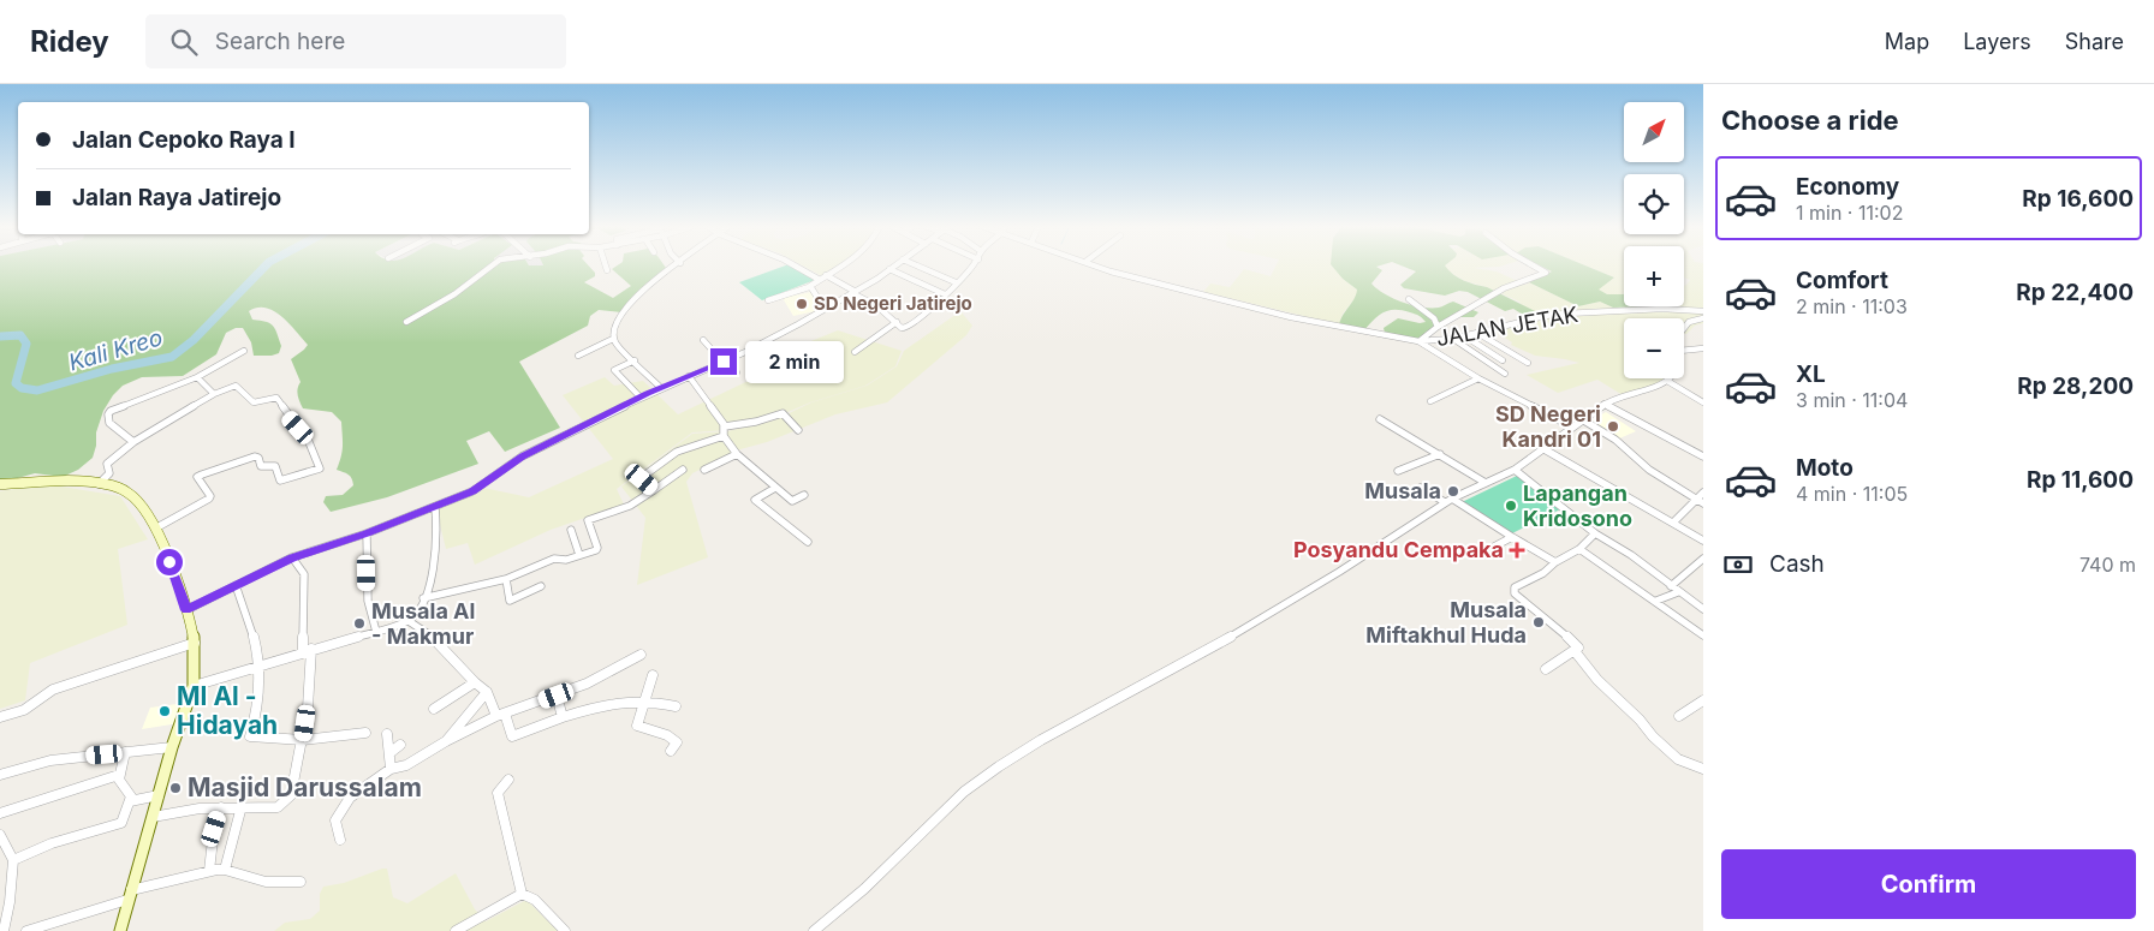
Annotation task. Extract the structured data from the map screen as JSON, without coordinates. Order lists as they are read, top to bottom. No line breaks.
{"streets":{"street":["JALAN JETAK"]},"water":["Kali Kreo"],"places":{"other":["SD Negeri Jatirejo","SD Negeri Kandri 01","Musala","Lapangan Kridosono","Musala Miftakhul Huda","Musala Al - Makmur","MI Al - Hidayah","Masjid Darussalam"],"health":["Posyandu Cempaka"]},"north":"top right","page":{"header":"Ridey","search":"Search here","nav":["Map","Layers","Share"],"heading":"Choose a ride","map_buttons":["+","−"],"banner":["Jalan Cepoko Raya I","Jalan Raya Jatirejo"],"list":[{"name":"Economy","note":"1 min · 11:02","value":"Rp 16,600"},{"name":"Comfort","note":"2 min · 11:03","value":"Rp 22,400"},{"name":"XL","note":"3 min · 11:04","value":"Rp 28,200"},{"name":"Moto","note":"4 min · 11:05","value":"Rp 11,600"}],"bubble":"2 min","pay":["Cash","740 m"],"buttons":"Confirm"}}
